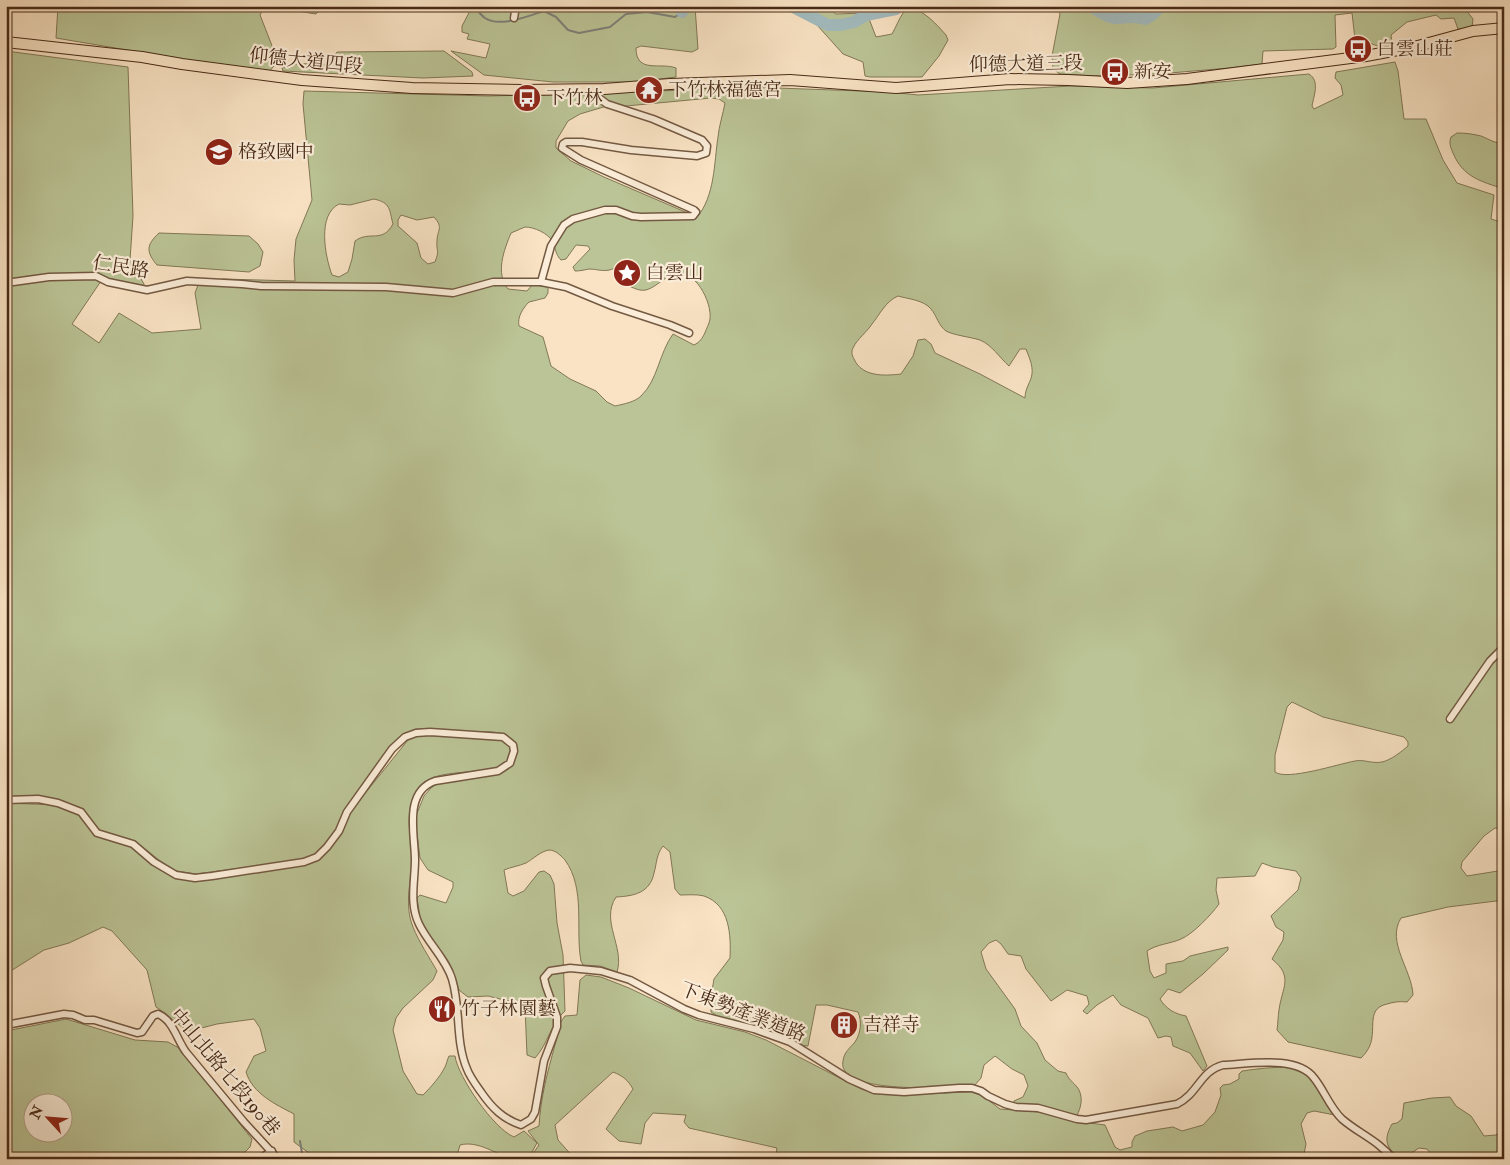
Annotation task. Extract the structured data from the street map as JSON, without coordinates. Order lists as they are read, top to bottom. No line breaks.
{"streets":{"main road":["仰德大道四段","仰德大道三段"],"street":["仁民路","下東勢產業道路","中山北路七段190巷"]},"crossings":[["仰德大道四段","仰德大道三段"]],"places":{"bus stop":["白雲山莊","新安","下竹林"],"temple":["下竹林福德宮"],"school or university":["格致國中"],"place":["白雲山"],"restaurant":["竹子林園藝"],"building":["吉祥寺"]},"north":"top left"}
